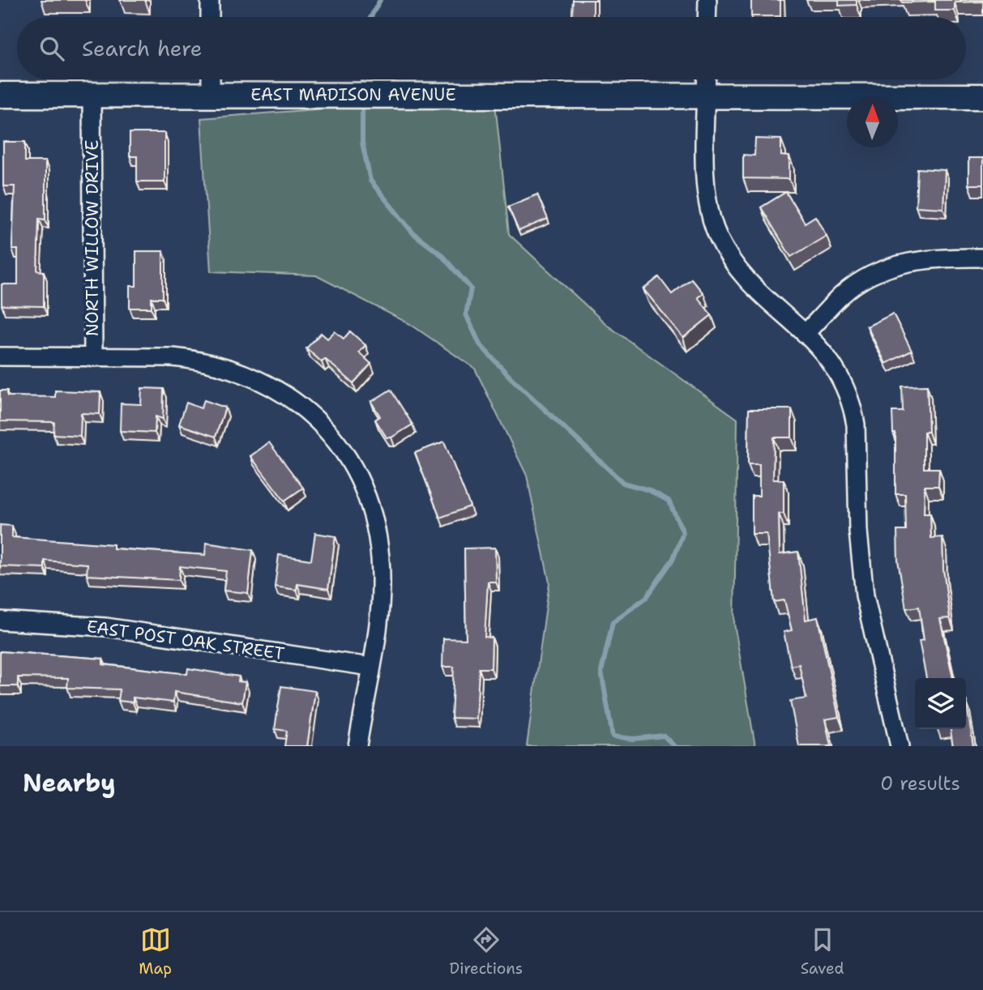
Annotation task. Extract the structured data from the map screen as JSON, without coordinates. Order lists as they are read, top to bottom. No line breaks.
{"streets":{"main road":["EAST MADISON AVENUE"],"street":["NORTH WILLOW DRIVE","EAST POST OAK STREET"]},"crossings":[["EAST MADISON AVENUE","NORTH WILLOW DRIVE"]],"north":"top","page":{"search":"Search here","heading":["Nearby","0 results"],"nav":["Map","Directions","Saved"]}}
